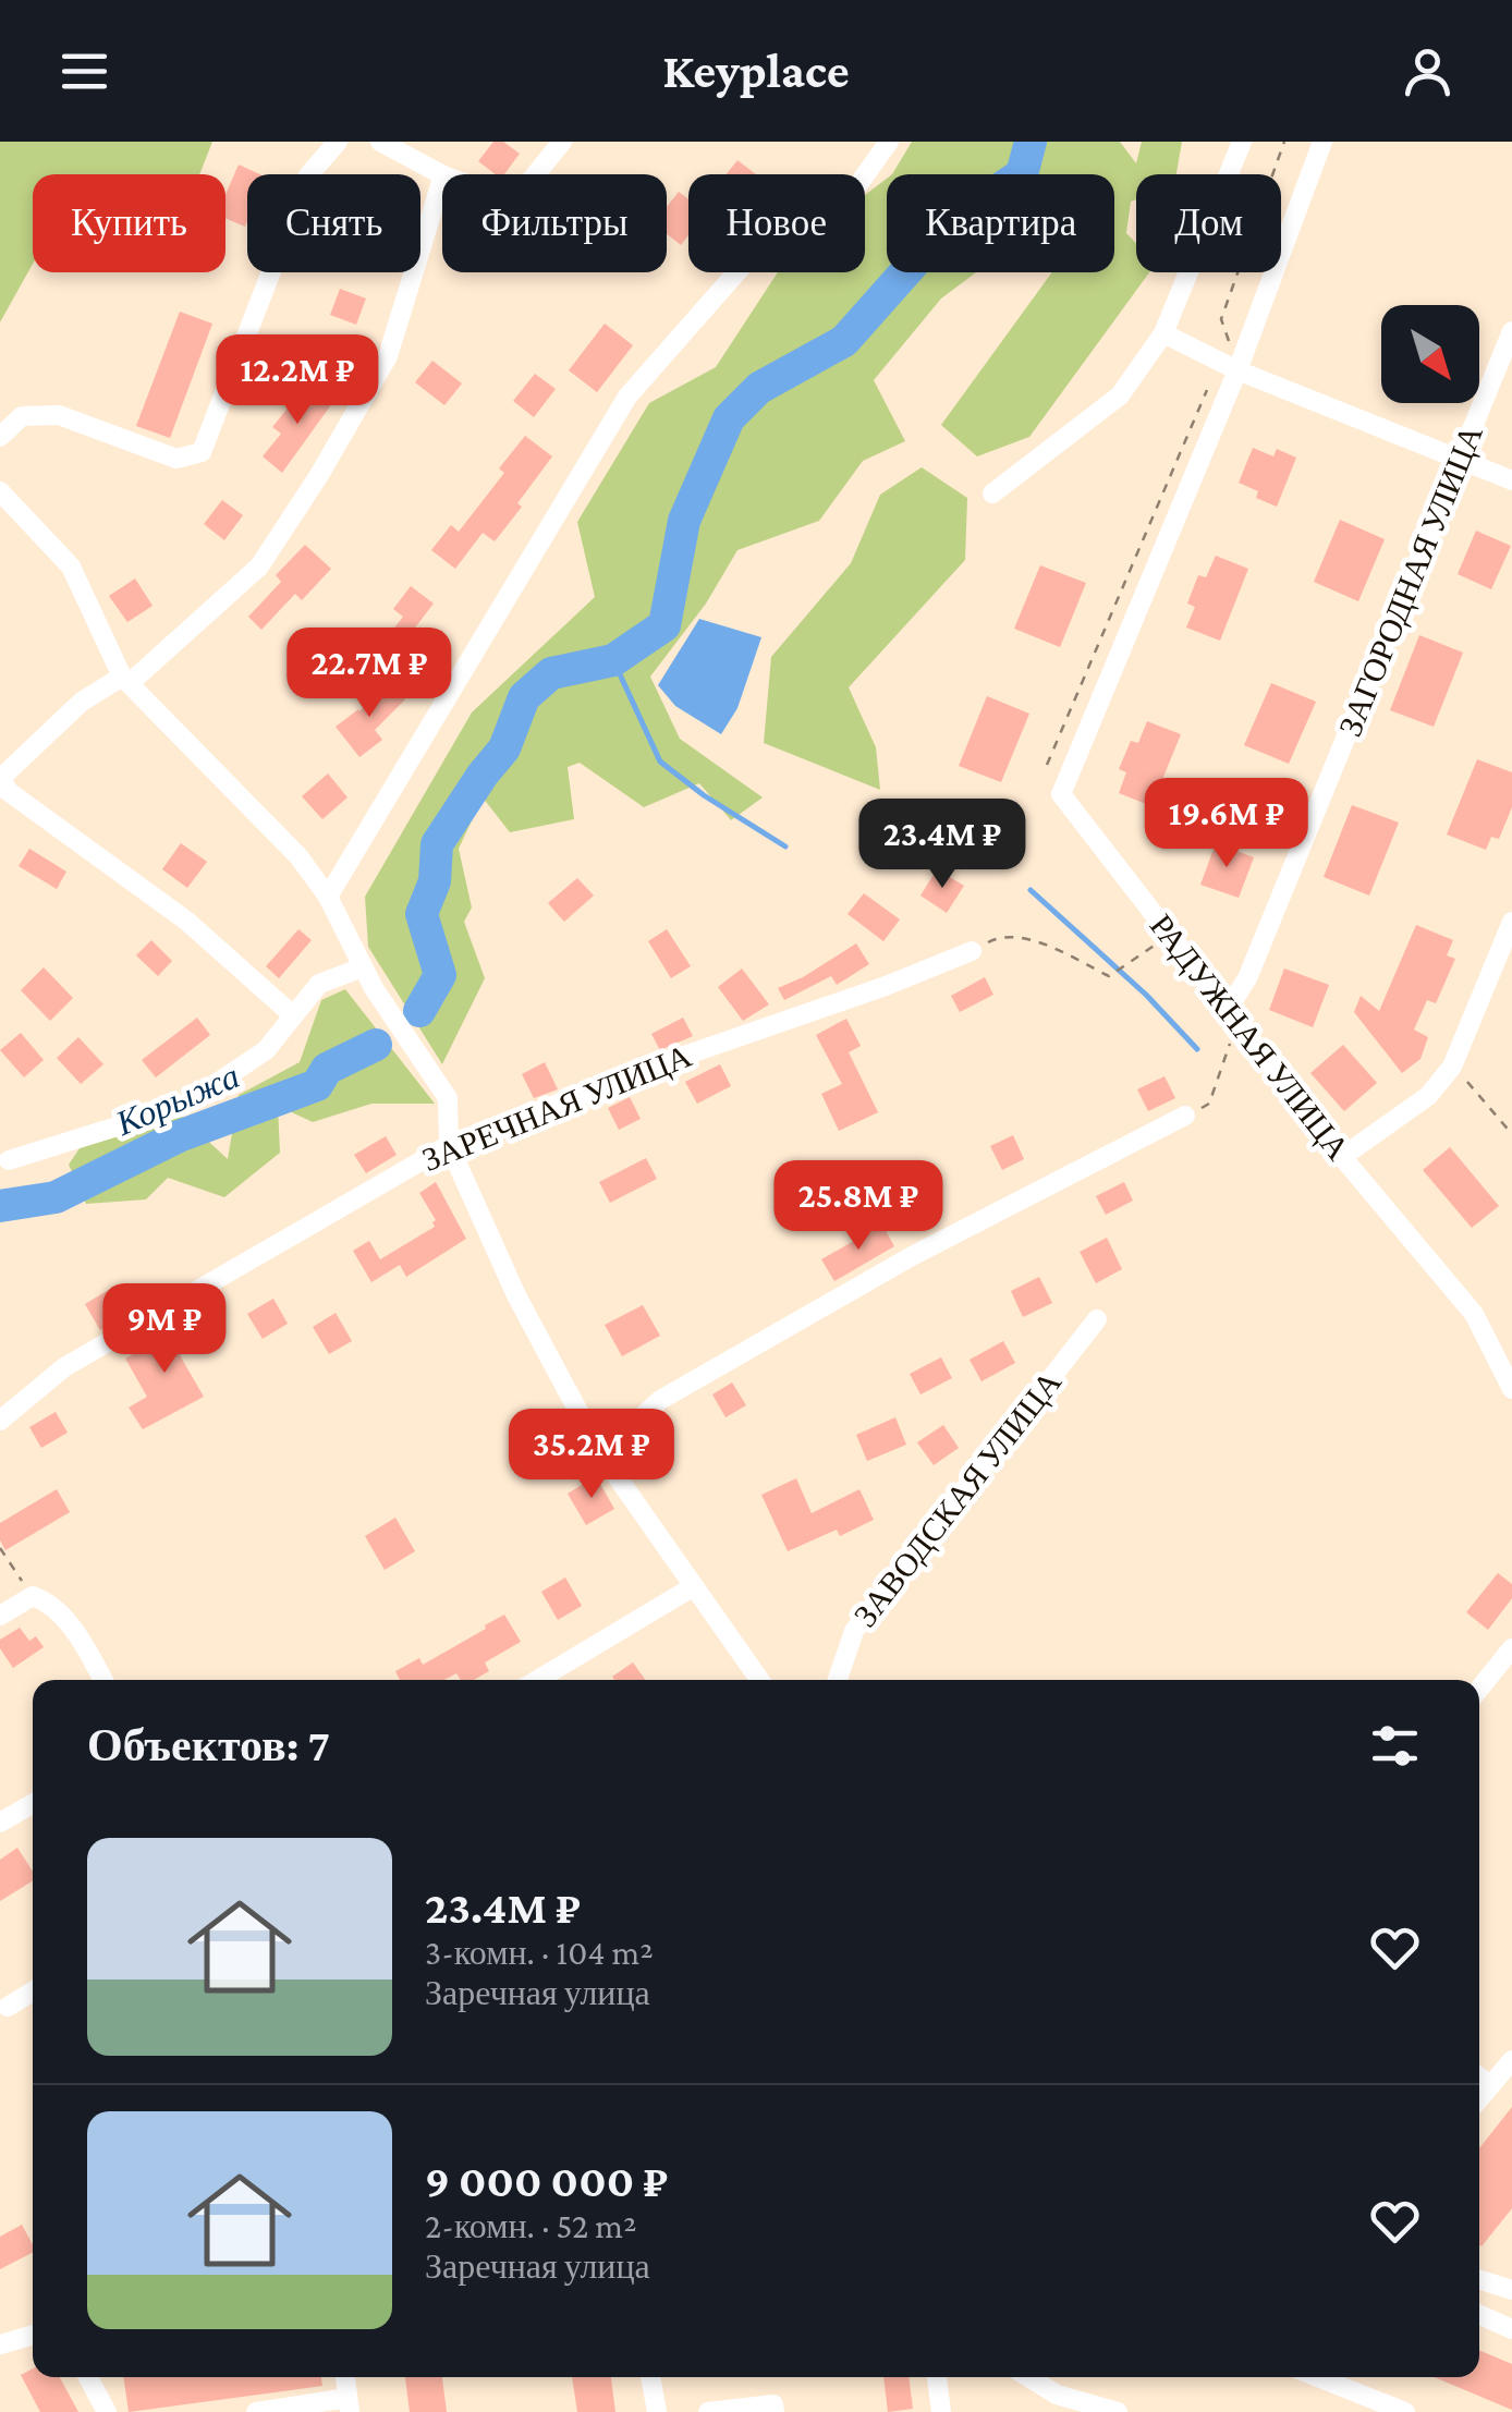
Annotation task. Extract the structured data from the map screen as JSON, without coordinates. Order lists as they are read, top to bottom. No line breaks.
{"streets":{"street":["ЗАГОРОДНАЯ УЛИЦА","РАДУЖНАЯ УЛИЦА","ЗАРЕЧНАЯ УЛИЦА","ЗАВОДСКАЯ УЛИЦА"]},"crossings":[["ЗАГОРОДНАЯ УЛИЦА","РАДУЖНАЯ УЛИЦА"]],"water":["Корыжа"],"north":"bottom right","page":{"header":"Keyplace","chip":["Купить","Снять","Фильтры","Новое","Квартира","Дом"],"price":["12.2M ₽","22.7M ₽","19.6M ₽","23.4M ₽","25.8M ₽","9M ₽","35.2M ₽"],"heading":"Объектов: 7","list":[{"name":"23.4M ₽","note":"3-комн. · 104 m² · Заречная улица"},{"name":"9 000 000 ₽","note":"2-комн. · 52 m² · Заречная улица"}]}}
